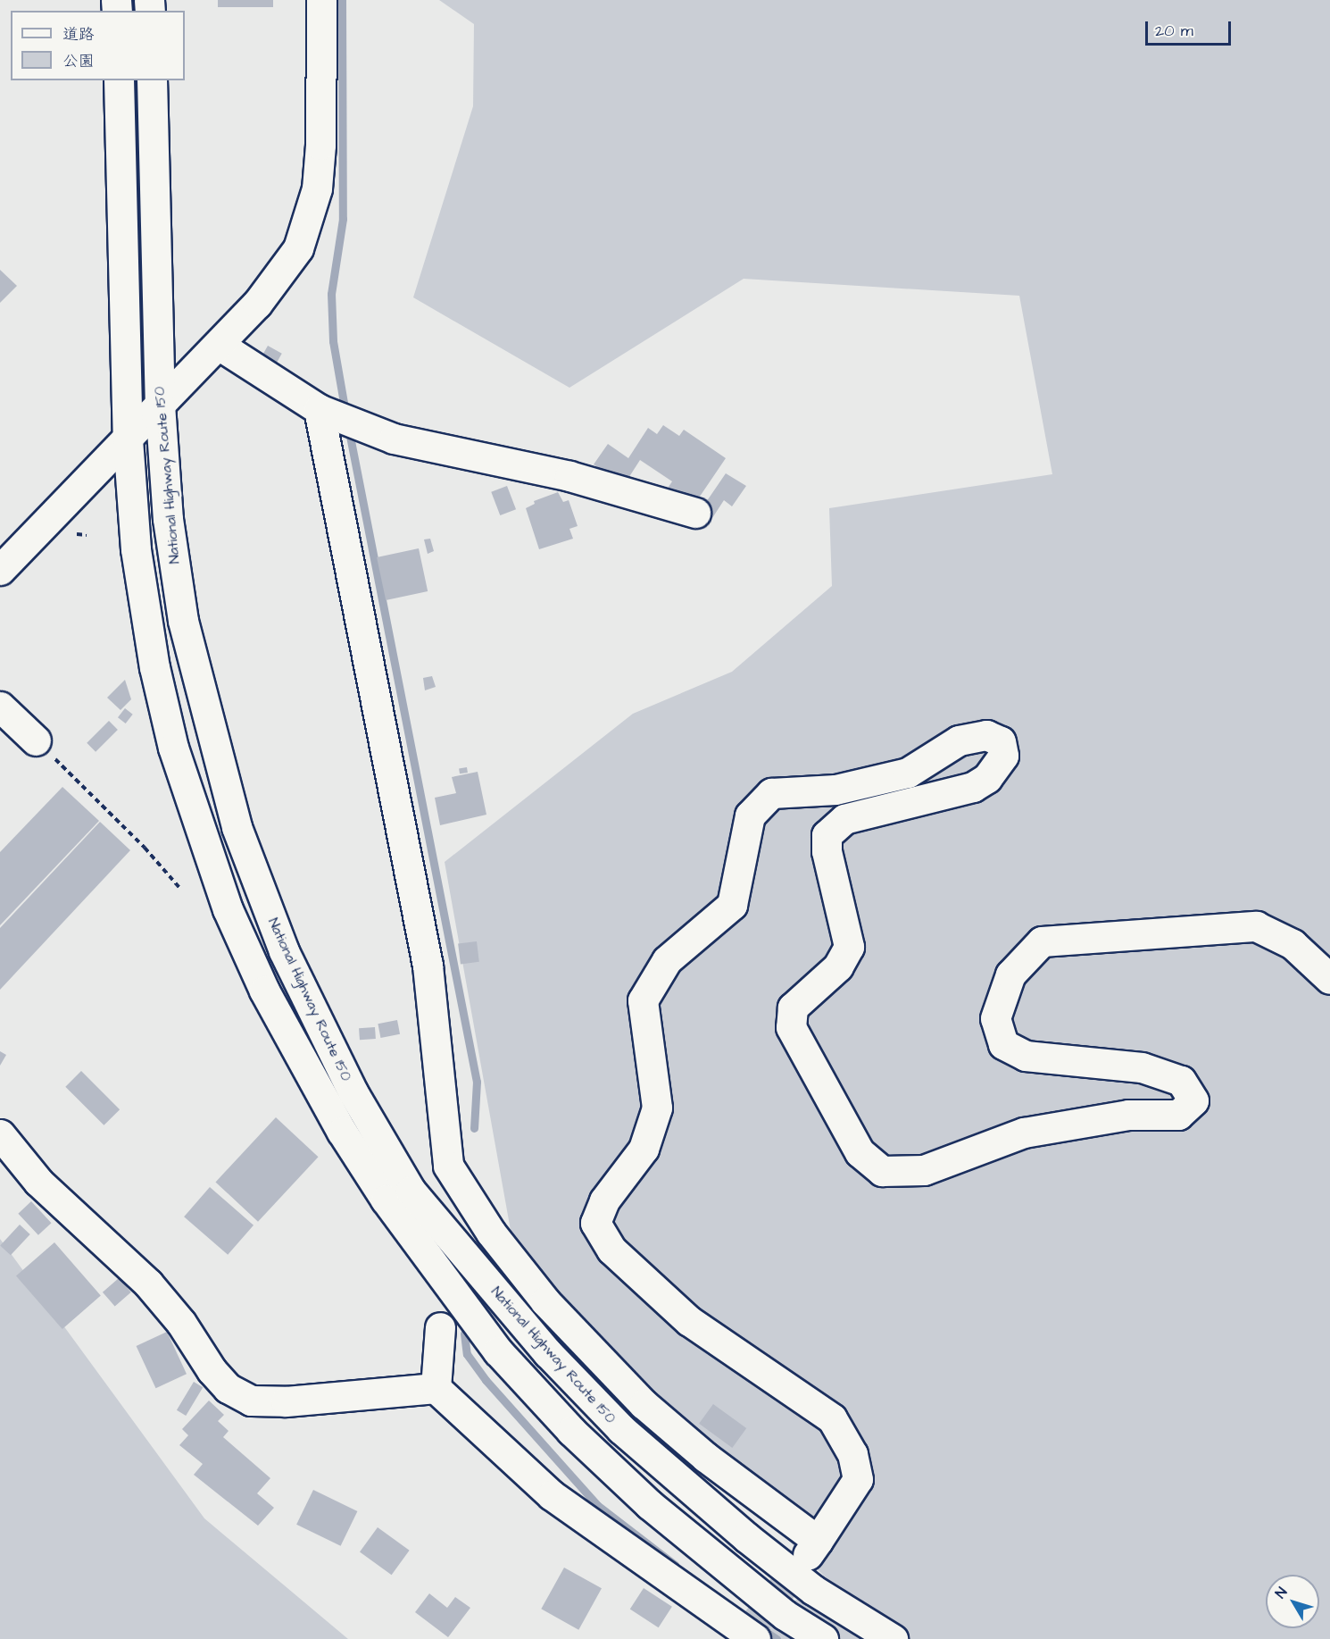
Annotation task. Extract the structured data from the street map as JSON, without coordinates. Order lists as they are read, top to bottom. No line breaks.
{"streets":{"main road":["National Highway Route 150"]},"legend":["道路","公園"],"scale_bar":"20 m","north":"top left"}
